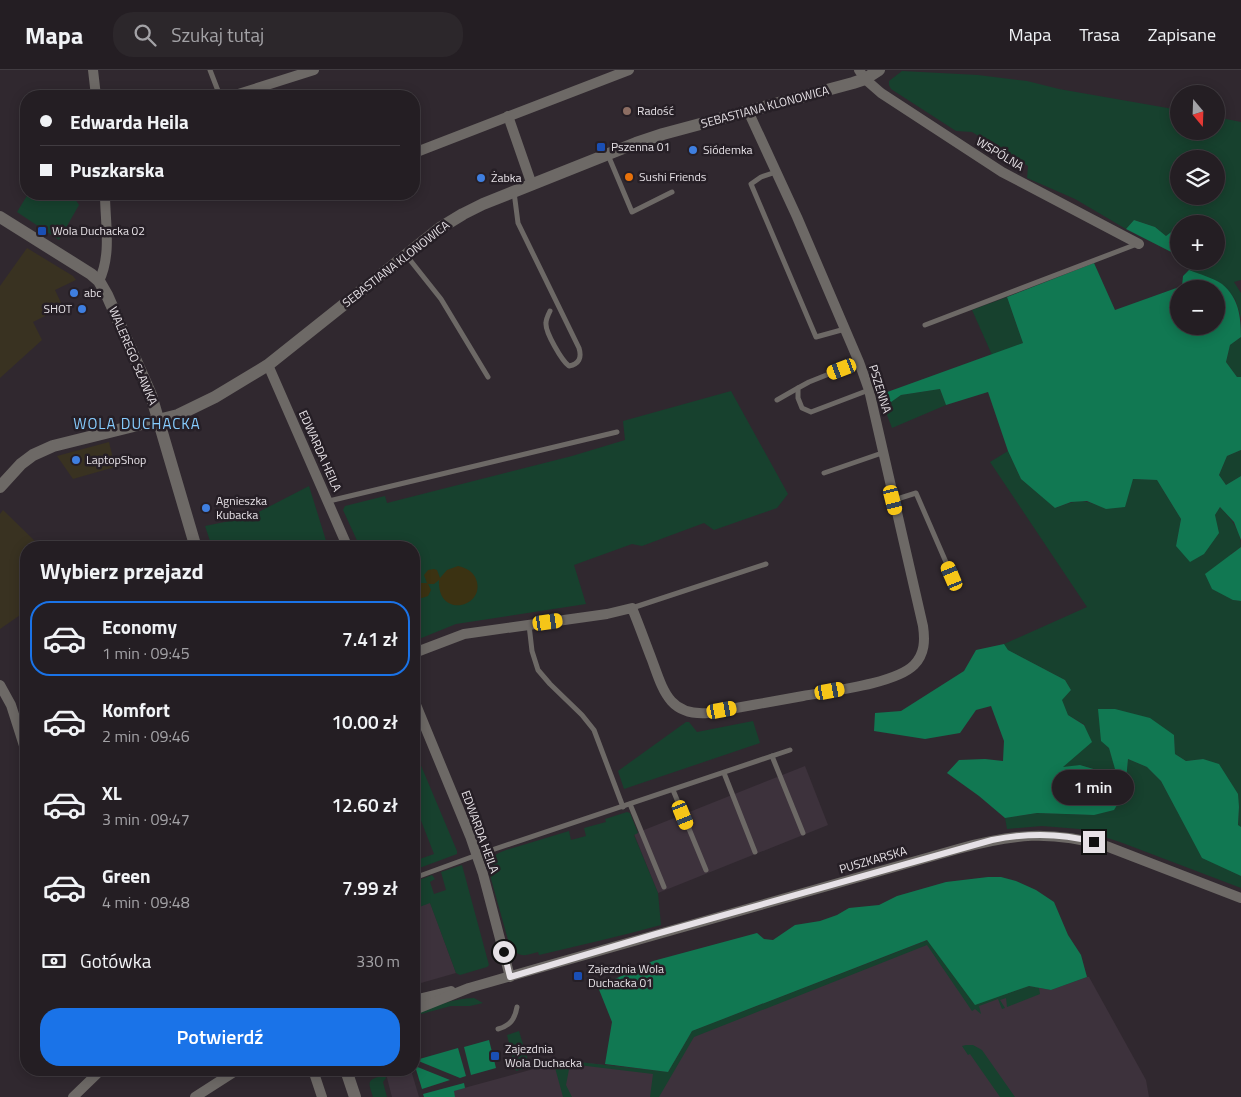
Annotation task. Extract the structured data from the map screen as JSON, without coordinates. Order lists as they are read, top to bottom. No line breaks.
{"streets":{"street":["SEBASTIANA KLONOWICA","WSPÓLNA","WALEREGO SŁAWKA","PSZENNA","EDWARDA HEILA","PUSZKARSKA"]},"crossings":[["SEBASTIANA KLONOWICA","WSPÓLNA"],["SEBASTIANA KLONOWICA","WALEREGO SŁAWKA"],["SEBASTIANA KLONOWICA","PSZENNA"],["SEBASTIANA KLONOWICA","EDWARDA HEILA"],["EDWARDA HEILA","PUSZKARSKA"]],"districts":["WOLA DUCHACKA"],"places":{"other":["Radość","Siódemka","Sushi Friends","Żabka","abc","SHOT","LaptopShop","Agnieszka Kubacka"],"transit":["Pszenna 01","Wola Duchacka 02","Zajezdnia Wola Duchacka 01","Zajezdnia Wola Duchacka"]},"north":"bottom","page":{"header":"Mapa","search":"Szukaj tutaj","nav":["Mapa","Trasa","Zapisane"],"map_buttons":["+","−"],"banner":["Edwarda Heila","Puszkarska"],"heading":"Wybierz przejazd","list":[{"name":"Economy","note":"1 min · 09:45","value":"7.41 zł"},{"name":"Komfort","note":"2 min · 09:46","value":"10.00 zł"},{"name":"XL","note":"3 min · 09:47","value":"12.60 zł"},{"name":"Green","note":"4 min · 09:48","value":"7.99 zł"}],"bubble":"1 min","pay":["Gotówka","330 m"],"buttons":"Potwierdź"}}
